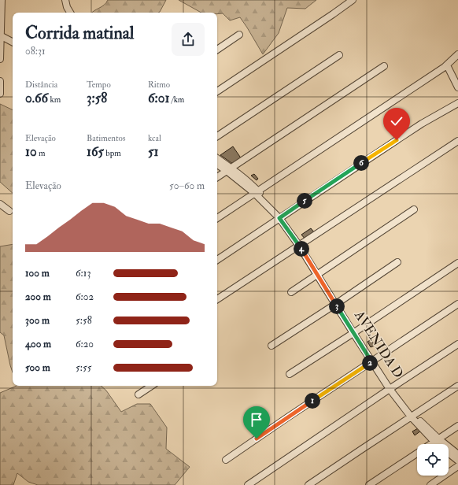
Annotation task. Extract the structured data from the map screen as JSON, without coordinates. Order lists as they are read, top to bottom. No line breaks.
{"streets":{"street":["AVENIDA D"]},"page":{"heading":["Corrida matinal","08:31"],"stats":[["Distância","0.66 km"],["Tempo","3:58"],["Ritmo","6:01 /km"],["Elevação","10 m"],["Batimentos","165 bpm"],["kcal","51"]],"pins":["6","5","4","3","2","1"],"chart":["Elevação","50–60 m"],"list":[{"name":"100 m","note":"6:13"},{"name":"200 m","note":"6:02"},{"name":"300 m","note":"5:58"},{"name":"400 m","note":"6:20"},{"name":"500 m","note":"5:55"}]}}
